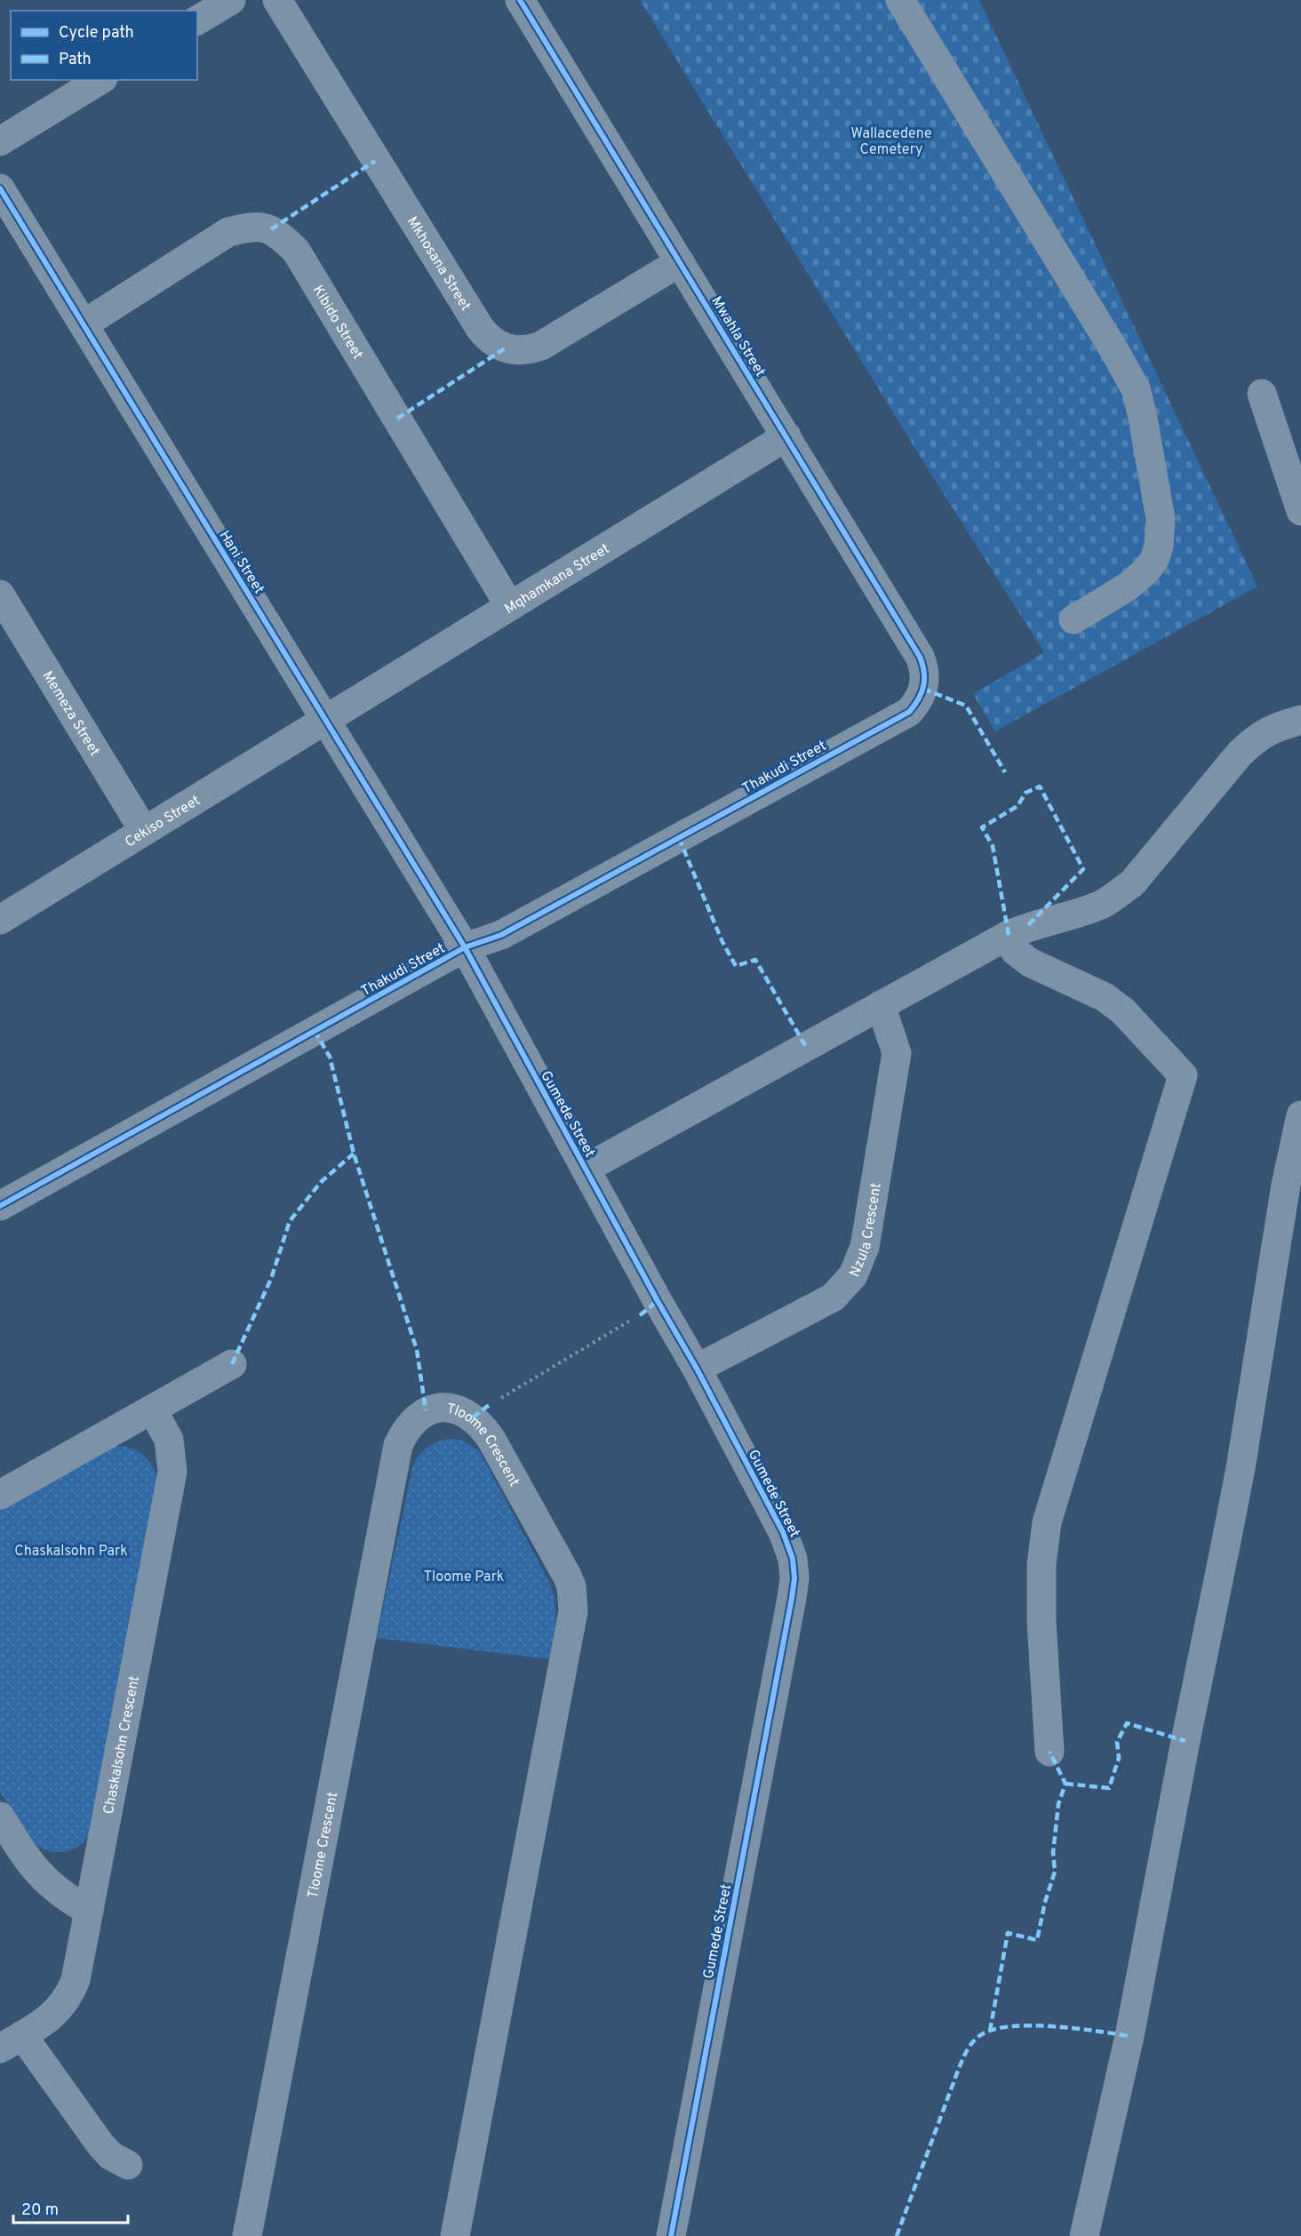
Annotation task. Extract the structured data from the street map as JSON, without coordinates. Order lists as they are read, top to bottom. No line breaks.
{"streets":{"street":["Mkhosana Street","Kibido Street","Mwahla Street","Hani Street","Mqhamkana Street","Memeza Street","Thakudi Street","Cekiso Street","Gumede Street","Nzula Crescent","Tloome Crescent","Chaskalsohn Crescent"]},"crossings":[["Mkhosana Street","Mwahla Street"],["Kibido Street","Hani Street"],["Kibido Street","Mqhamkana Street"],["Mwahla Street","Mqhamkana Street"],["Mwahla Street","Thakudi Street"],["Hani Street","Mqhamkana Street"],["Hani Street","Thakudi Street"],["Hani Street","Cekiso Street"],["Hani Street","Gumede Street"],["Mqhamkana Street","Cekiso Street"],["Memeza Street","Cekiso Street"],["Thakudi Street","Gumede Street"],["Gumede Street","Nzula Crescent"]],"parks":["Wallacedene Cemetery","Chaskalsohn Park","Tloome Park"],"legend":["Cycle path","Path"],"scale_bar":"20 m"}
